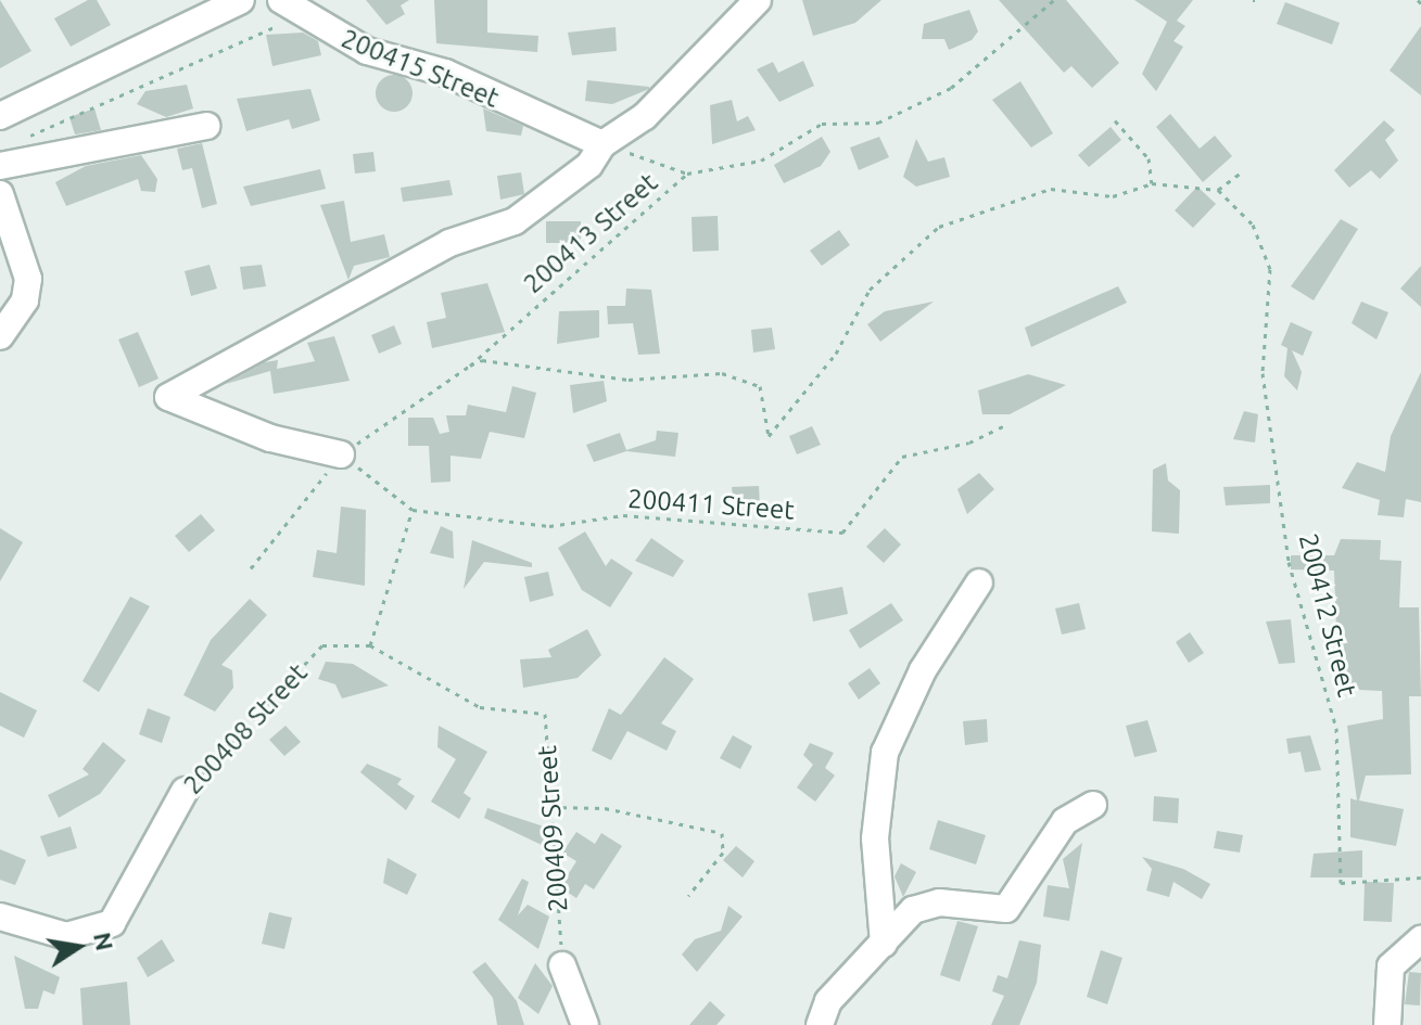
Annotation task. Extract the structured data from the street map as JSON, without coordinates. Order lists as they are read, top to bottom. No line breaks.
{"streets":{"street":["200415 Street","200408 Street"],"path":["200413 Street","200411 Street","200412 Street","200409 Street"]},"crossings":[["200408 Street","200409 Street"]],"north":"right"}
